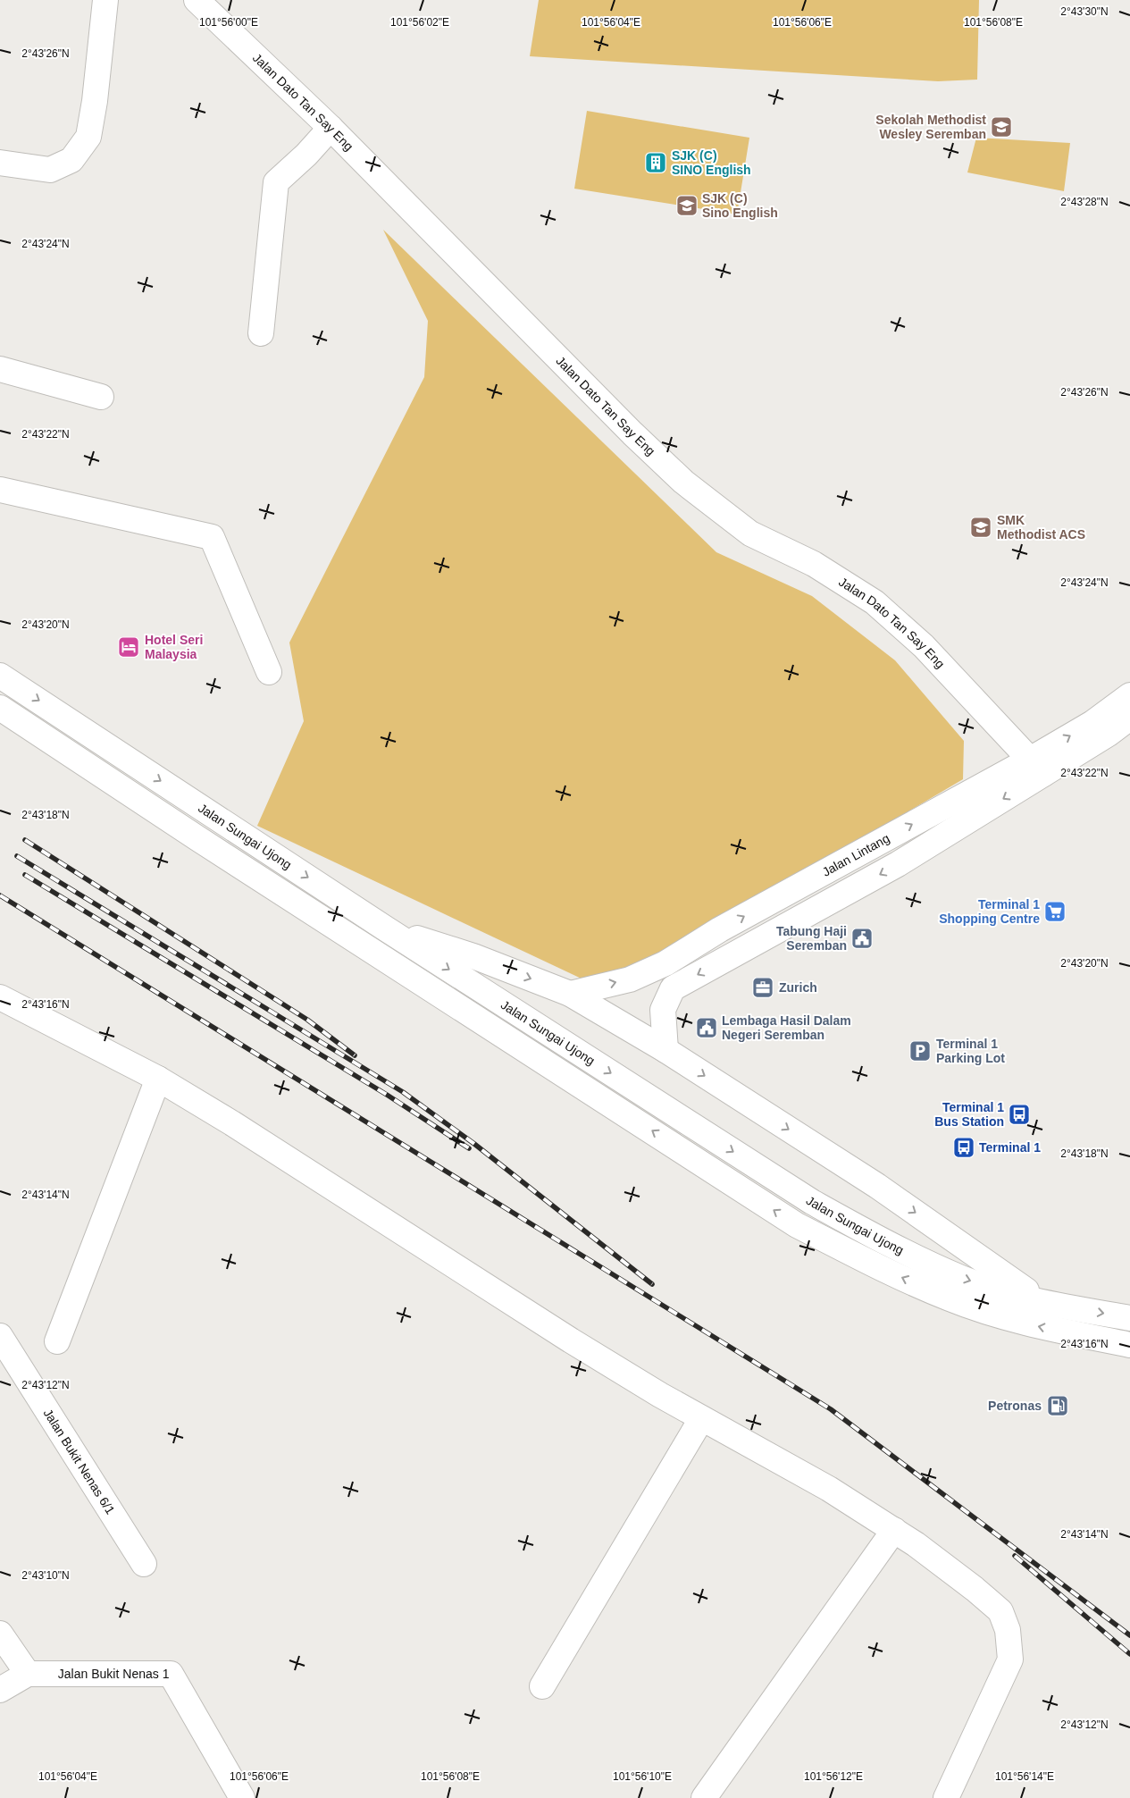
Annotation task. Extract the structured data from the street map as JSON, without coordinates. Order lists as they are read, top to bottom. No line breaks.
{"streets":{"main road":["Jalan Dato Tan Say Eng","Jalan Sungai Ujong","Jalan Lintang","Jalan Bukit Nenas 6/1","Jalan Bukit Nenas 1"]},"crossings":[["Jalan Dato Tan Say Eng","Jalan Lintang"]],"places":{"school or university":["Sekolah Methodist Wesley Seremban","SJK (C) Sino English","SMK Methodist ACS"],"building":["SJK (C) SINO English"],"hotel":["Hotel Seri Malaysia"],"supermarket":["Terminal 1 Shopping Centre"],"public building":["Tabung Haji Seremban","Lembaga Hasil Dalam Negeri Seremban"],"office":["Zurich"],"parking":["Terminal 1 Parking Lot"],"bus stop":["Terminal 1 Bus Station","Terminal 1"],"fuel station":["Petronas"]},"coordinates":["2°43'30\"N","101°56'00\"E","101°56'02\"E","101°56'04\"E","101°56'06\"E","101°56'08\"E","2°43'26\"N","2°43'28\"N","2°43'24\"N","2°43'22\"N","2°43'20\"N","2°43'18\"N","2°43'16\"N","2°43'14\"N","2°43'12\"N","2°43'10\"N","101°56'10\"E","101°56'12\"E","101°56'14\"E"]}
